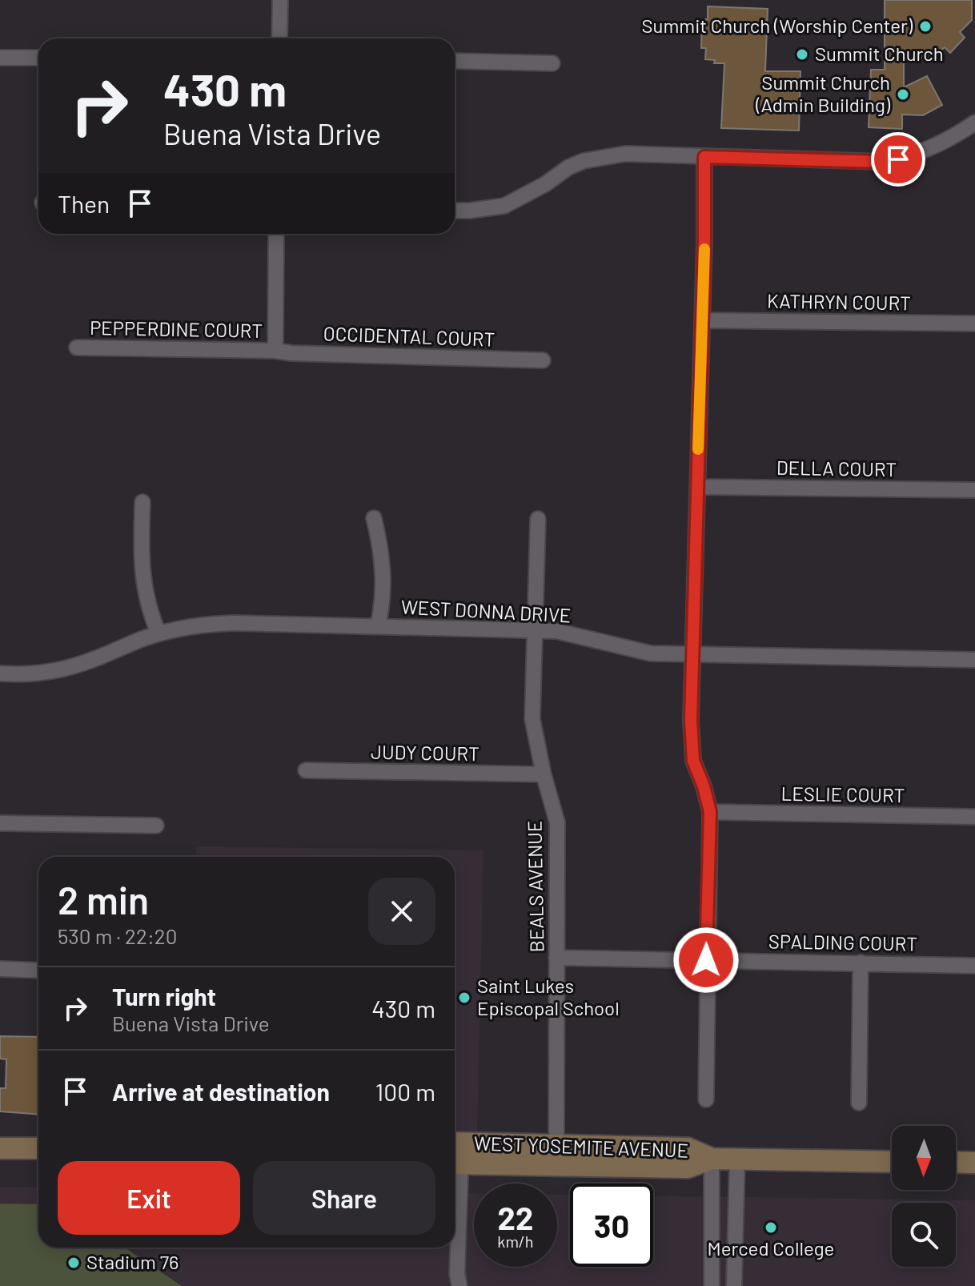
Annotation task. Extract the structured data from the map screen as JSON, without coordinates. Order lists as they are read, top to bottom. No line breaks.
{"streets":{"main road":["WEST YOSEMITE AVENUE"],"street":["KATHRYN COURT","PEPPERDINE COURT","OCCIDENTAL COURT","DELLA COURT","WEST DONNA DRIVE","JUDY COURT","LESLIE COURT","BEALS AVENUE","SPALDING COURT"]},"crossings":[["PEPPERDINE COURT","OCCIDENTAL COURT"],["WEST DONNA DRIVE","BEALS AVENUE"],["JUDY COURT","BEALS AVENUE"],["BEALS AVENUE","SPALDING COURT"],["BEALS AVENUE","WEST YOSEMITE AVENUE"]],"places":["Summit Church (Worship Center)","Summit Church","Summit Church (Admin Building)","Saint Lukes Episcopal School","Merced College","Stadium 76"],"north":"bottom","page":{"turn":["430 m","Buena Vista Drive"],"then":"Then","heading":["2 min","530 m · 22:20"],"list":[{"name":"Turn right","note":"Buena Vista Drive","value":"430 m"},{"name":"Arrive at destination","value":"100 m"}],"buttons":["Exit","Share"],"speed":"22 km/h","limit":"30"}}
